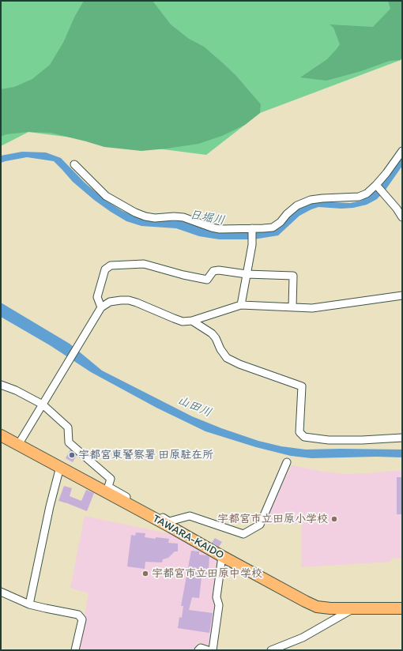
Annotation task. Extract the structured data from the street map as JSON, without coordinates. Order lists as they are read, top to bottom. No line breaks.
{"streets":{"main road":["TAWARA-KAIDO"]},"water":["日堀川","山田川"],"places":["宇都宮東警察署 田原駐在所","宇都宮市立田原小学校","宇都宮市立田原中学校"]}
